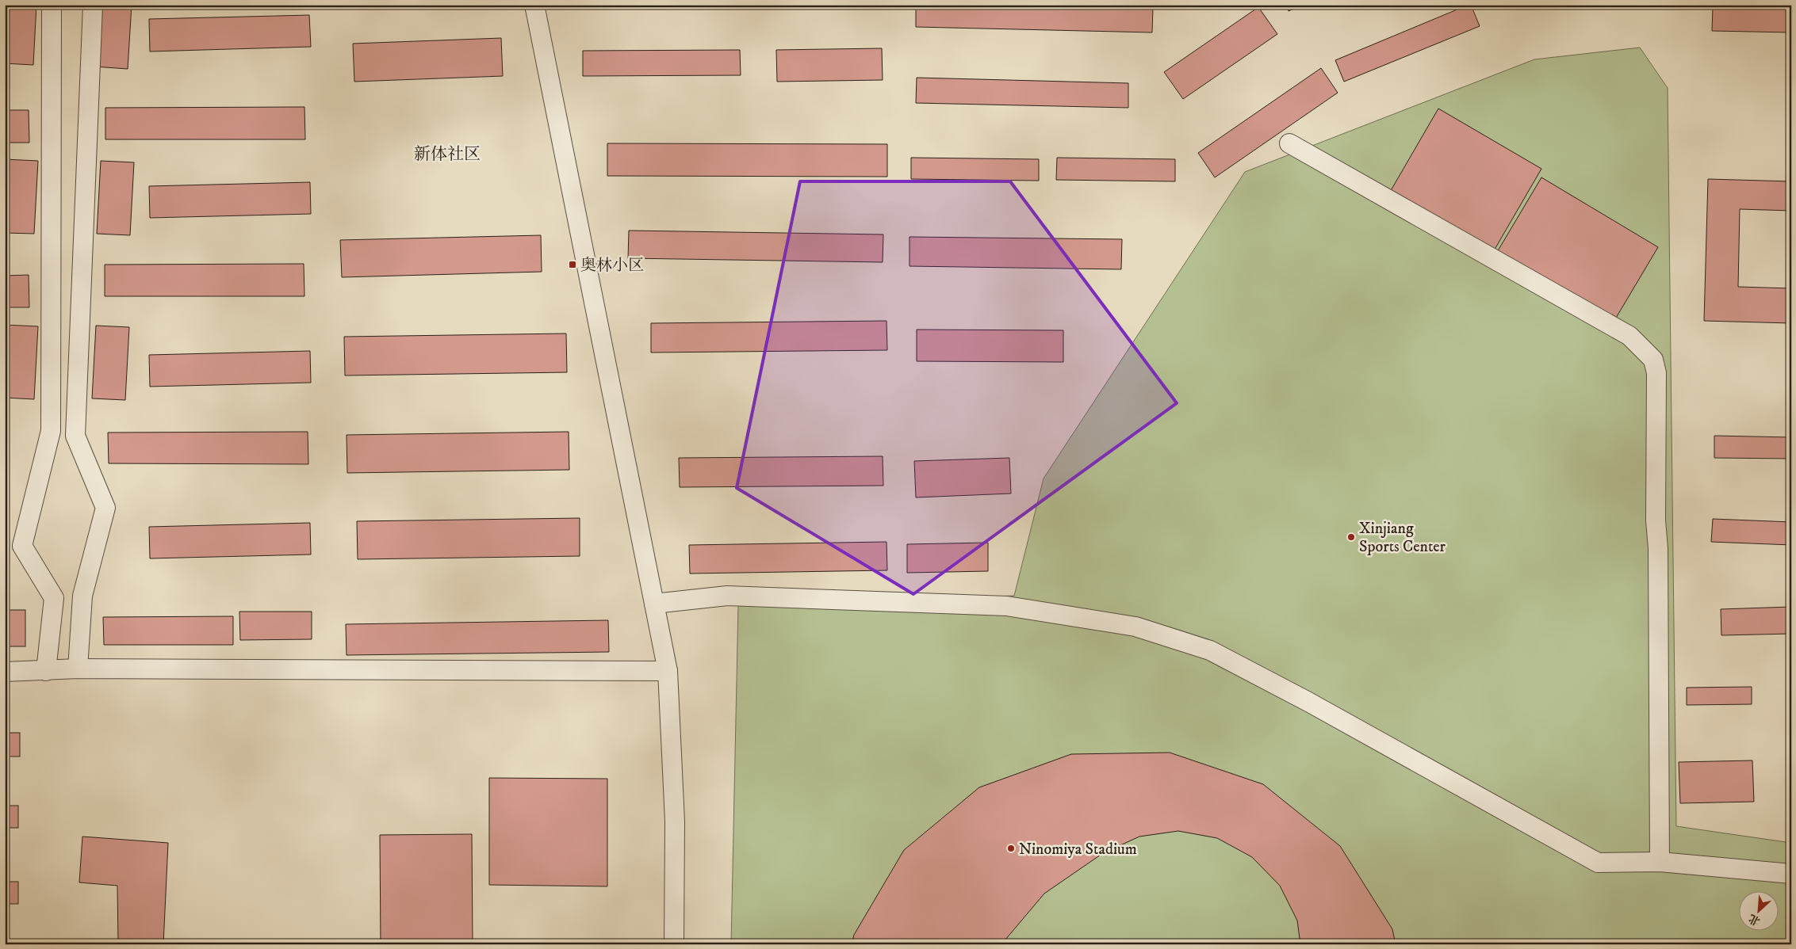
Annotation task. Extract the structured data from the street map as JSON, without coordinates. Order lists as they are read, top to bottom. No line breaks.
{"districts":["新体社区"],"places":{"transit":["奥林小区"],"other":["Xinjiang Sports Center","Ninomiya Stadium"]},"north":"bottom left"}
